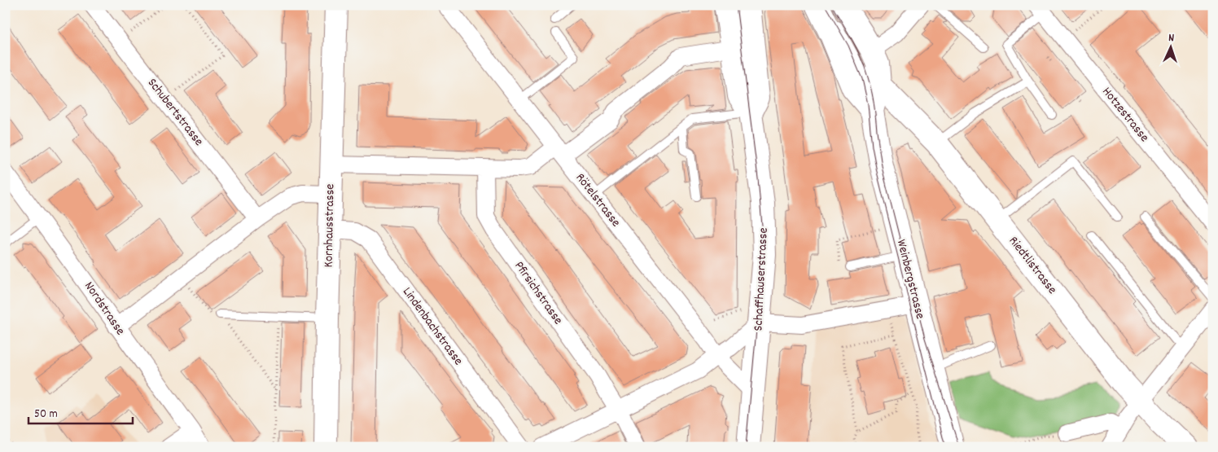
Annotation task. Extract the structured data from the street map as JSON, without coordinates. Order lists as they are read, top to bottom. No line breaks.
{"streets":{"street":["Schubertstrasse","Hotzestrasse","Rötelstrasse","Kornhausstrasse","Riedtlistrasse","Schaffhauserstrasse","Weinbergstrasse","Pfirsichstrasse","Nordstrasse","Lindenbachstrasse"]},"crossings":[["Rötelstrasse","Schaffhauserstrasse"],["Kornhausstrasse","Lindenbachstrasse"],["Riedtlistrasse","Weinbergstrasse"]],"scale_bar":"50 m","north":"top"}
